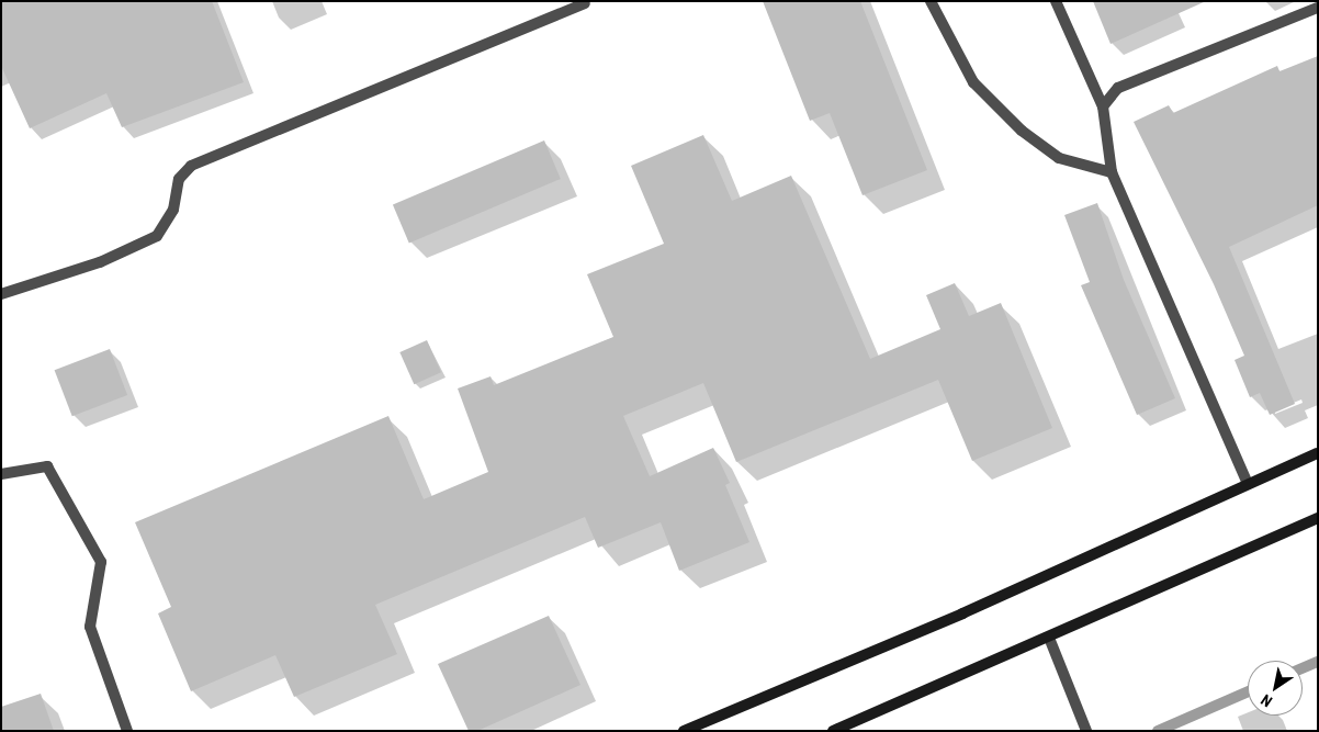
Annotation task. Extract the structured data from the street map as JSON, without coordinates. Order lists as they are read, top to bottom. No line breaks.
{"north":"bottom left"}
